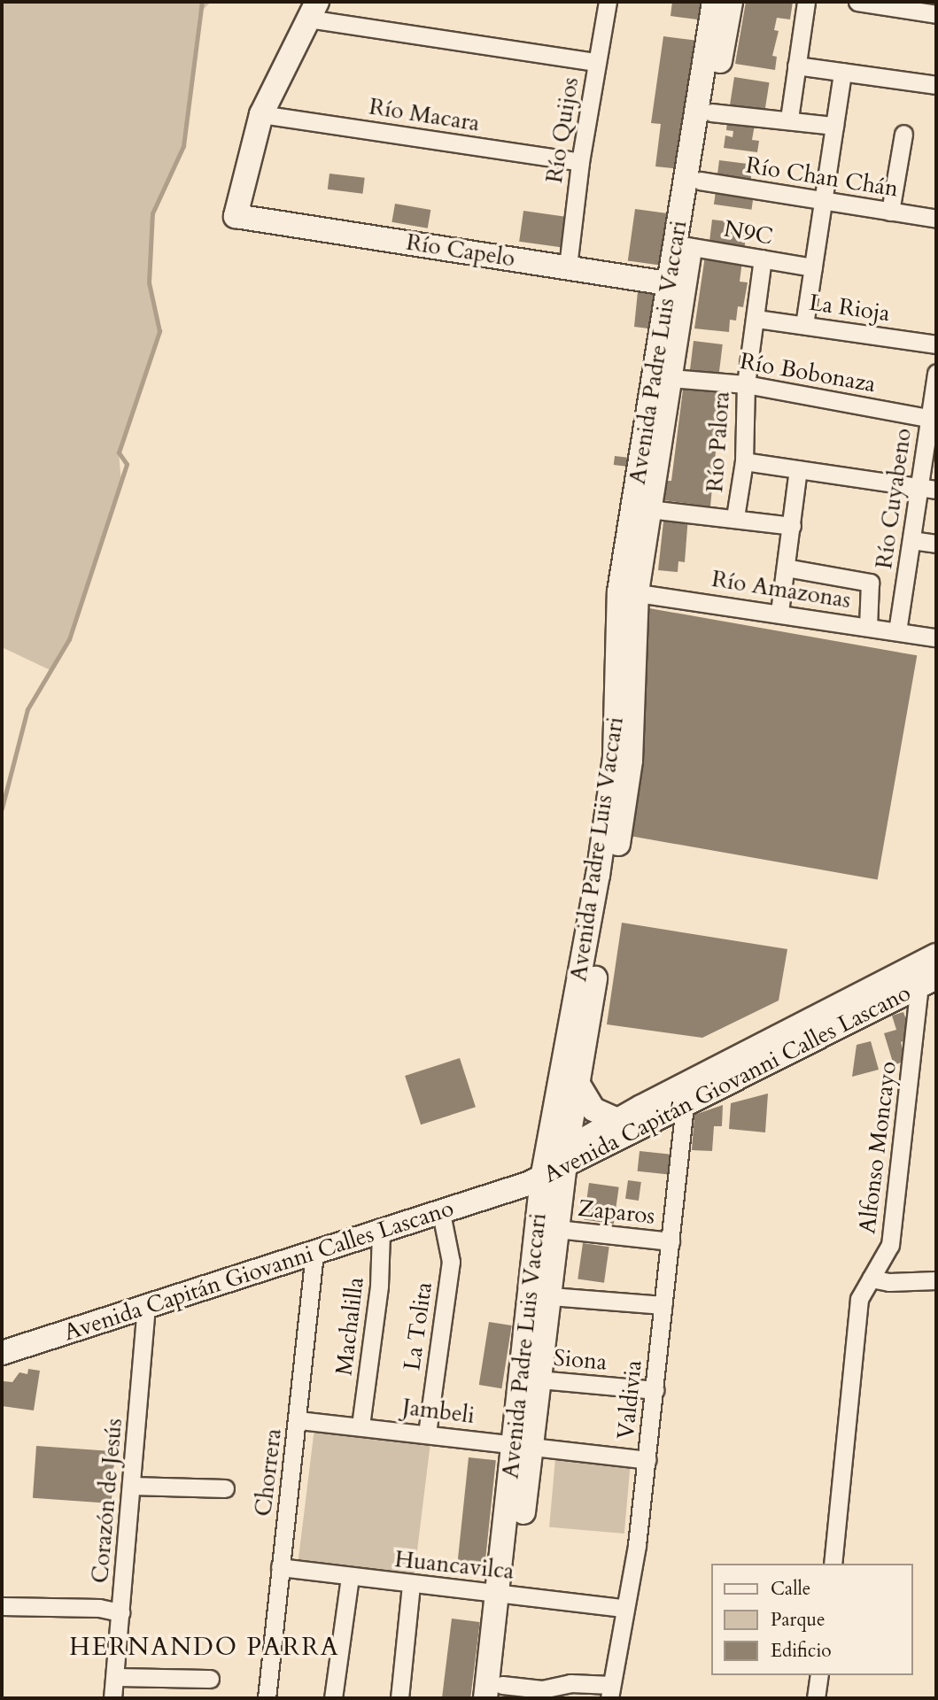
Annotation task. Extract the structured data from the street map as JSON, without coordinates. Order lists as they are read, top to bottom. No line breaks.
{"streets":{"main road":["Río Capelo","Avenida Padre Luis Vaccari","Avenida Capitán Giovanni Calles Lascano"],"street":["Río Macara","Río Quijos","Río Chan Chán","N9C","La Rioja","Río Bobonaza","Río Palora","Río Cuyabeno","Río Amazonas","Alfonso Moncayo","Zaparos","Machalilla","La Tolita","Siona","Valdivia","Jambeli","Chorrera","Corazón de Jesús","Huancavilca"]},"crossings":[["Río Macara","Río Quijos"],["Río Macara","Río Capelo"],["Río Quijos","Río Capelo"],["Río Chan Chán","Avenida Padre Luis Vaccari"],["N9C","Avenida Padre Luis Vaccari"],["N9C","Río Palora"],["Río Capelo","Avenida Padre Luis Vaccari"],["La Rioja","Río Palora"],["Avenida Padre Luis Vaccari","Río Bobonaza"],["Avenida Padre Luis Vaccari","Río Amazonas"],["Avenida Padre Luis Vaccari","Avenida Capitán Giovanni Calles Lascano"],["Avenida Padre Luis Vaccari","Zaparos"],["Avenida Padre Luis Vaccari","Siona"],["Avenida Padre Luis Vaccari","Jambeli"],["Avenida Padre Luis Vaccari","Huancavilca"],["Río Bobonaza","Río Palora"],["Río Bobonaza","Río Cuyabeno"],["Río Cuyabeno","Río Amazonas"],["Avenida Capitán Giovanni Calles Lascano","Alfonso Moncayo"],["Avenida Capitán Giovanni Calles Lascano","Machalilla"],["Avenida Capitán Giovanni Calles Lascano","La Tolita"],["Avenida Capitán Giovanni Calles Lascano","Valdivia"],["Avenida Capitán Giovanni Calles Lascano","Chorrera"],["Avenida Capitán Giovanni Calles Lascano","Corazón de Jesús"],["Zaparos","Valdivia"],["Machalilla","Jambeli"],["La Tolita","Jambeli"],["Siona","Valdivia"],["Valdivia","Jambeli"],["Valdivia","Huancavilca"],["Jambeli","Chorrera"],["Chorrera","Huancavilca"]],"districts":["HERNANDO PARRA"],"legend":["Calle","Parque","Edificio"]}
